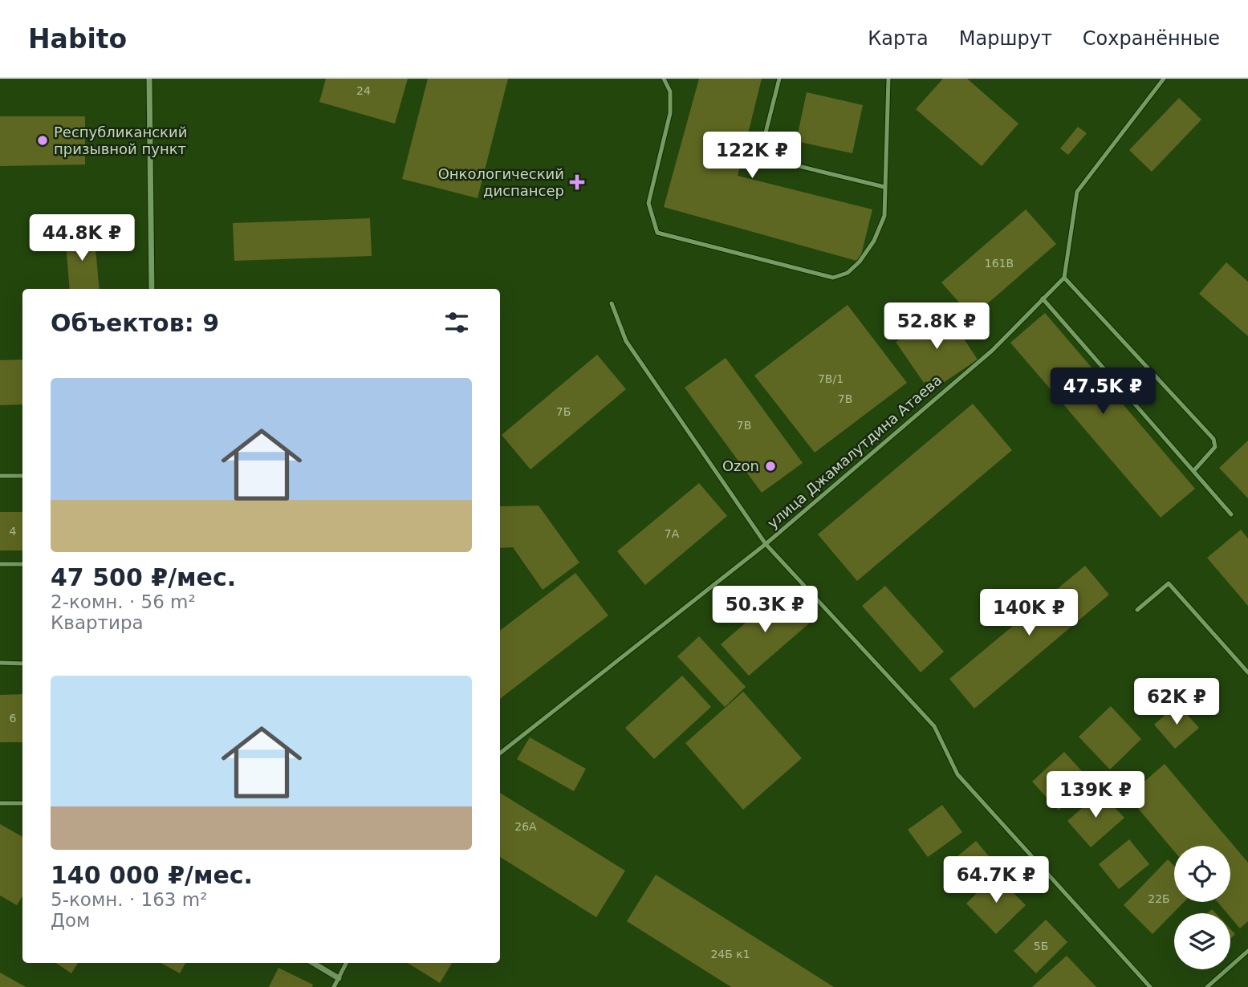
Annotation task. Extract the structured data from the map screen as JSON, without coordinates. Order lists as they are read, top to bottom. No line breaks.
{"streets":{"lane":["улица Джамалутдина Атаева"]},"places":{"other":["Республиканский призывной пункт","Ozon"],"health":["Онкологический диспансер"]},"house_numbers":["24","161В","7В/1","7В","7Б","7В","4","7А","6","26А","22Б","5Б","24Б к1"],"page":{"header":"Habito","nav":["Карта","Маршрут","Сохранённые"],"price":["122K ₽","44.8K ₽","52.8K ₽","47.5K ₽","50.3K ₽","140K ₽","62K ₽","139K ₽","64.7K ₽"],"heading":"Объектов: 9","list":[{"name":"47 500 ₽/мес.","note":"2-комн. · 56 m² · Квартира"},{"name":"140 000 ₽/мес.","note":"5-комн. · 163 m² · Дом"}]}}
